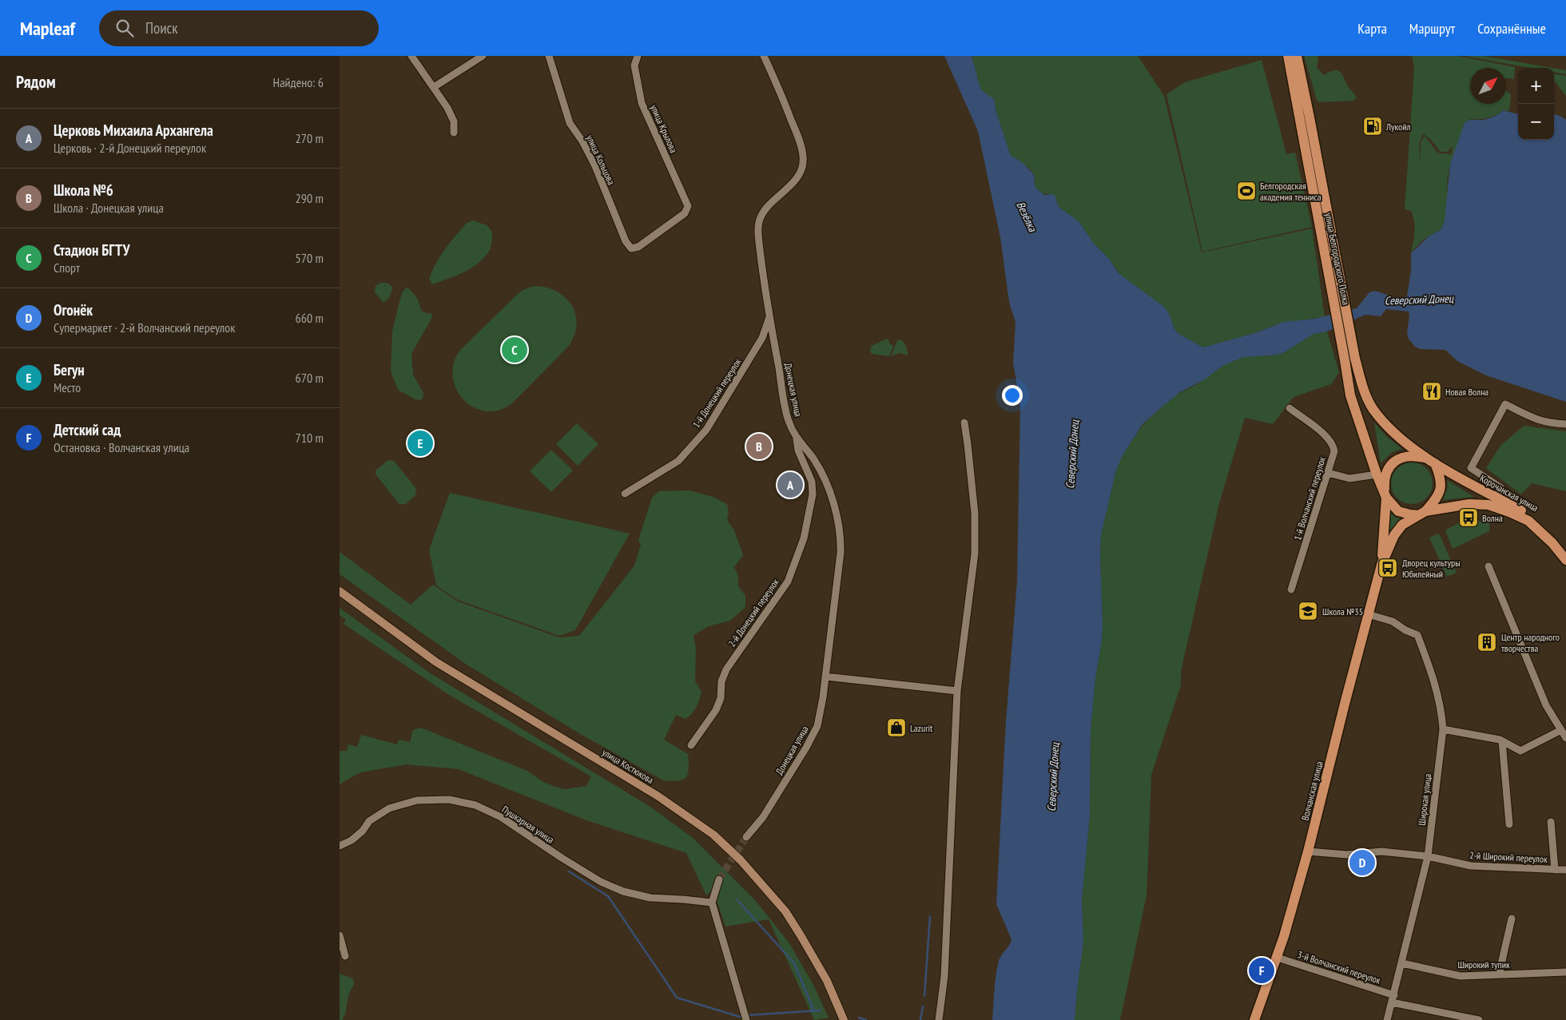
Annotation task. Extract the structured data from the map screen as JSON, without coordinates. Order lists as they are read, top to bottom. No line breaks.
{"streets":{"main road":["улица Белгородского Полка","Корочанская улица","улица Костюкова","Волчанская улица"],"street":["улица Крылова","улица Кольцова","Донецкая улица","1-й Донецкий переулок","1-й Волчанский переулок","2-й Донецкий переулок","Широкая улица","Пушкарная улица","2-й Широкий переулок","Широкий тупик","3-й Волчанский переулок"]},"crossings":[["улица Крылова","улица Кольцова"],["улица Белгородского Полка","Корочанская улица"],["Донецкая улица","1-й Донецкий переулок"],["Донецкая улица","2-й Донецкий переулок"],["Волчанская улица","Широкая улица"],["Волчанская улица","2-й Широкий переулок"],["Волчанская улица","3-й Волчанский переулок"],["Широкая улица","2-й Широкий переулок"],["Широкая улица","Широкий тупик"],["Широкая улица","3-й Волчанский переулок"]],"water":["Везёлка","Северский Донец"],"places":{"fuel station":["Лукойл"],"sports":["Белгородская академия тенниса"],"restaurant":["Новая Волна"],"bus stop":["Волна","Дворец культуры Юбилейный"],"school or university":["Школа №35"],"building":["Центр народного творчества"],"shop":["Lazurit"]},"north":"top right","page":{"header":"Mapleaf","search":"Поиск","nav":["Карта","Маршрут","Сохранённые"],"heading":["Рядом","Найдено: 6"],"map_buttons":["+","−"],"list":[{"mark":"A","name":"Церковь Михаила Архангела","note":"Церковь · 2-й Донецкий переулок","value":"270 m"},{"mark":"B","name":"Школа №6","note":"Школа · Донецкая улица","value":"290 m"},{"mark":"C","name":"Стадион БГТУ","note":"Спорт","value":"570 m"},{"mark":"D","name":"Огонёк","note":"Супермаркет · 2-й Волчанский переулок","value":"660 m"},{"mark":"E","name":"Бегун","note":"Место","value":"670 m"},{"mark":"F","name":"Детский сад","note":"Остановка · Волчанская улица","value":"710 m"}],"pins":["C","E","B","A","D","F"]}}
